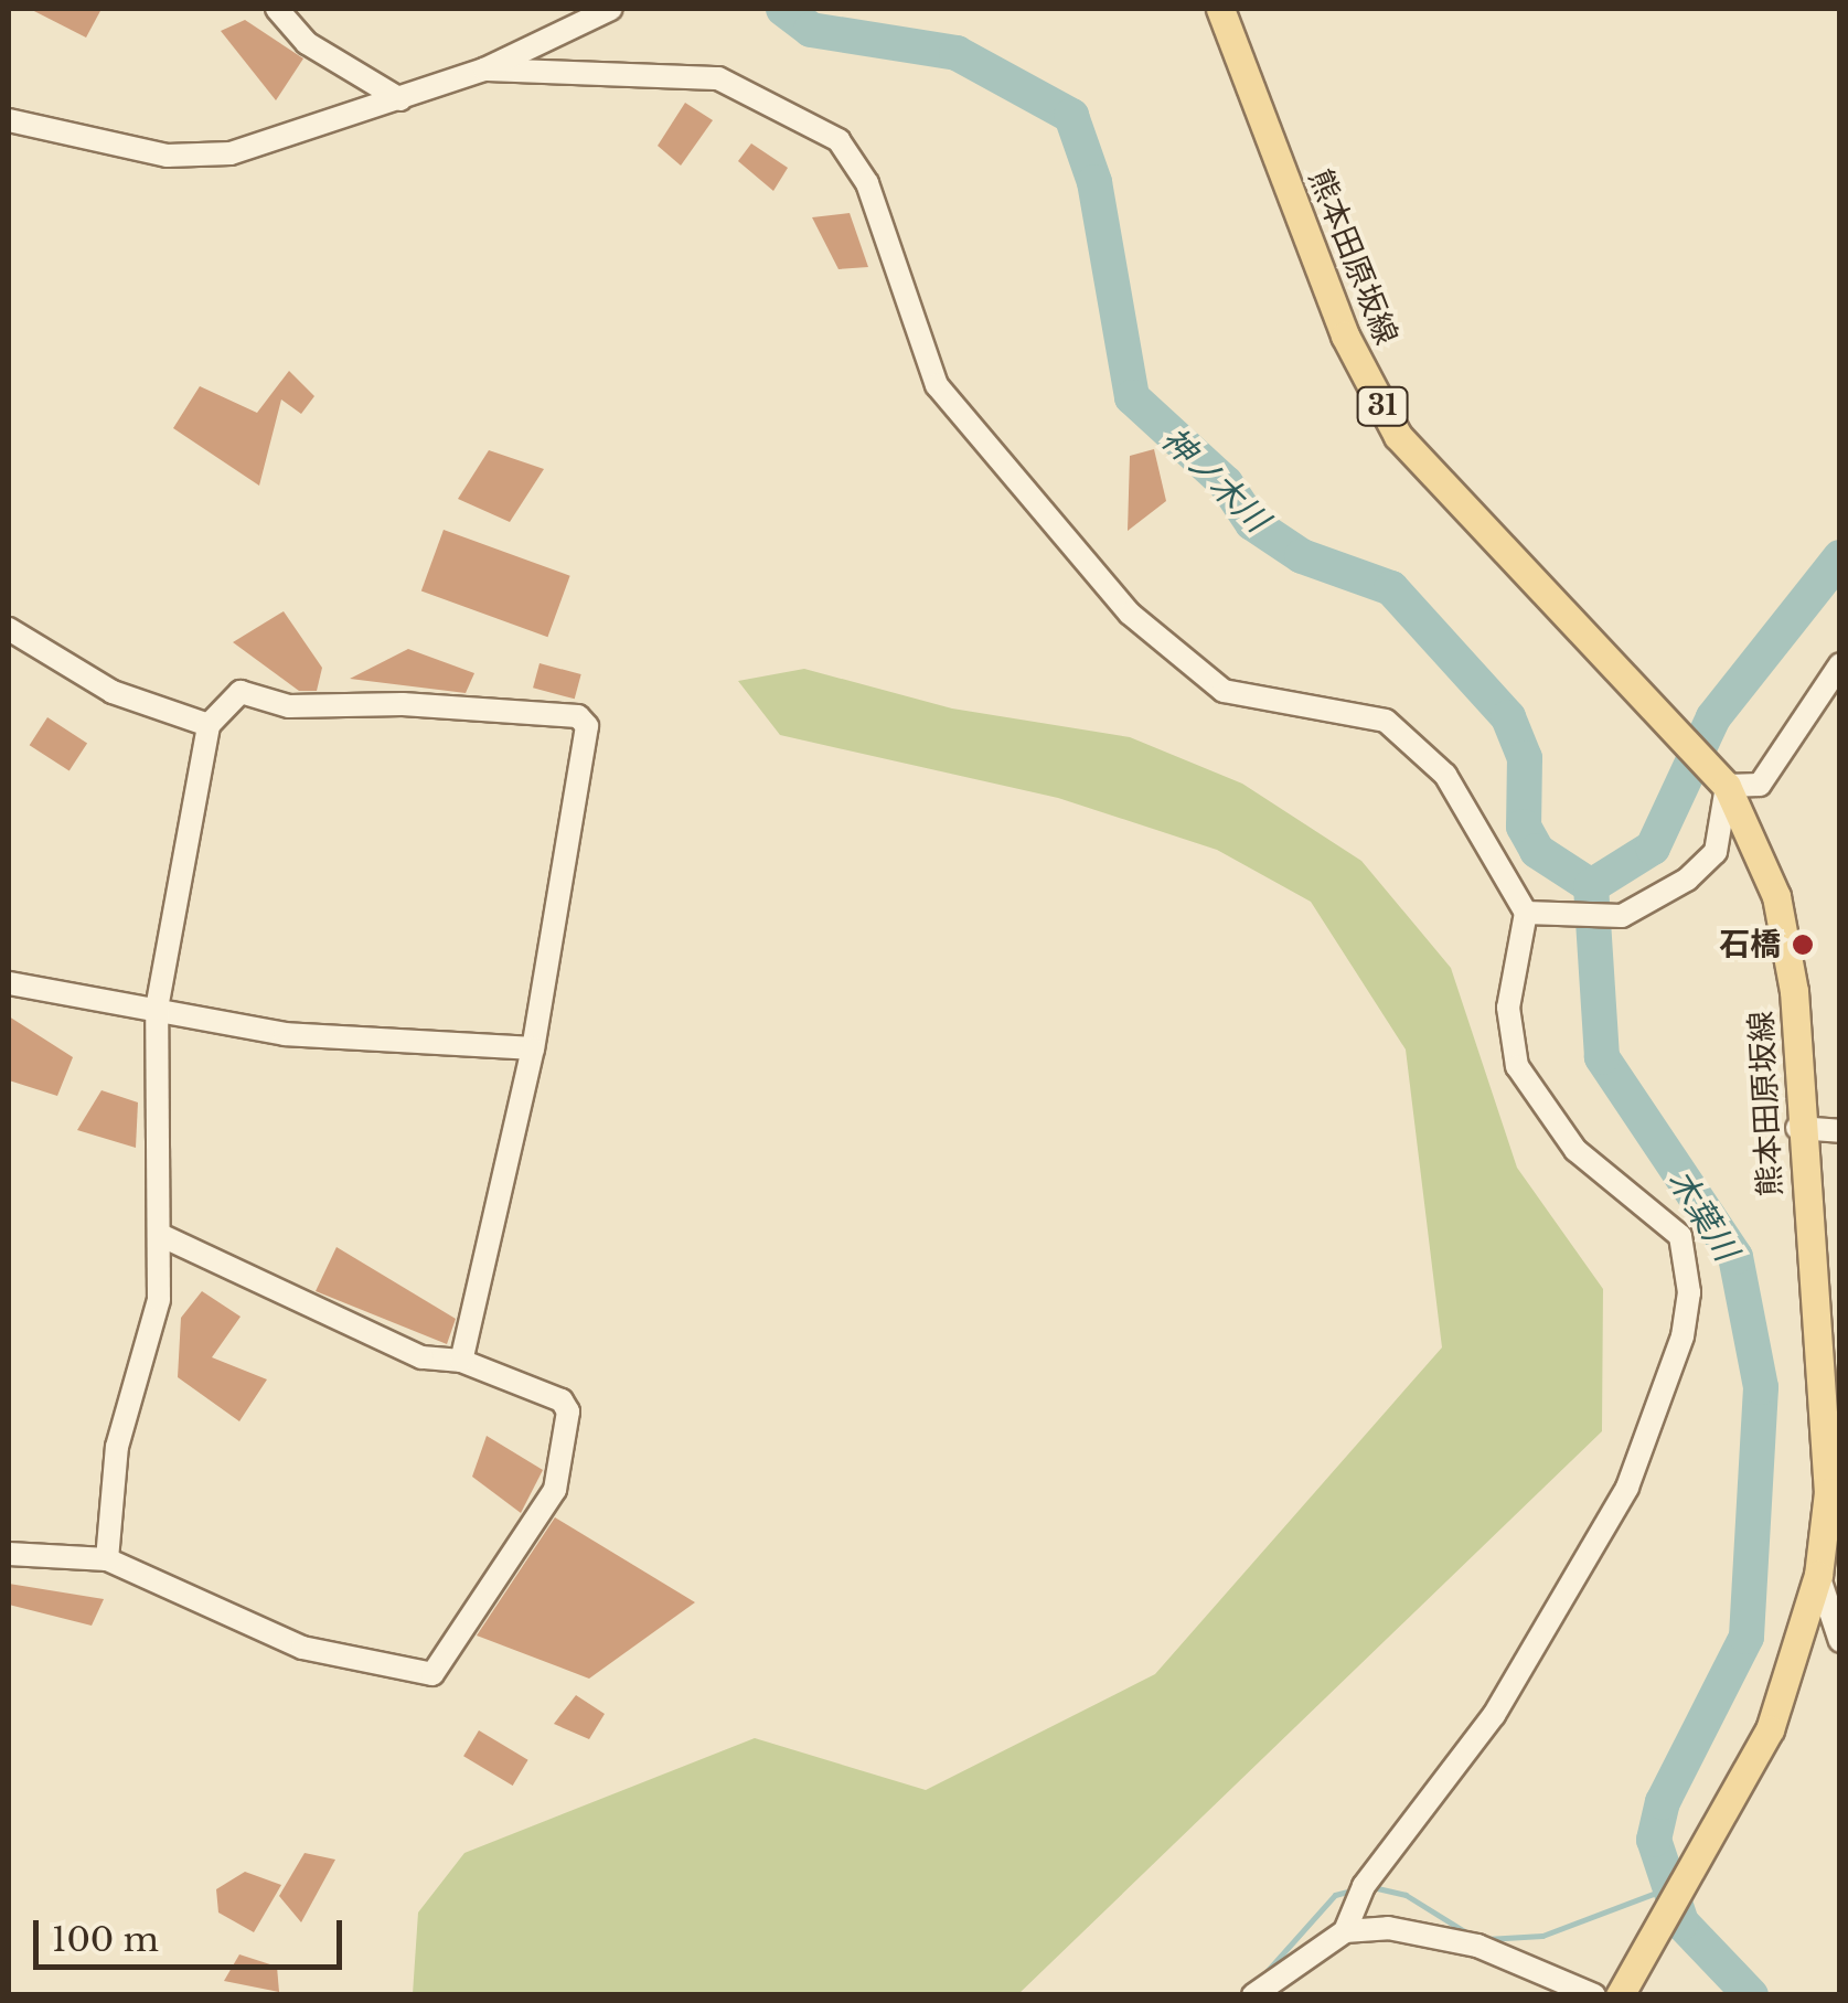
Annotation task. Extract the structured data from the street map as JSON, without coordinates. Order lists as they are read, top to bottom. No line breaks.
{"streets":{"main road":["熊本田原坂線","31"]},"water":["神ノ木川","木葉川"],"places":["石橋"],"scale_bar":"100 m"}
